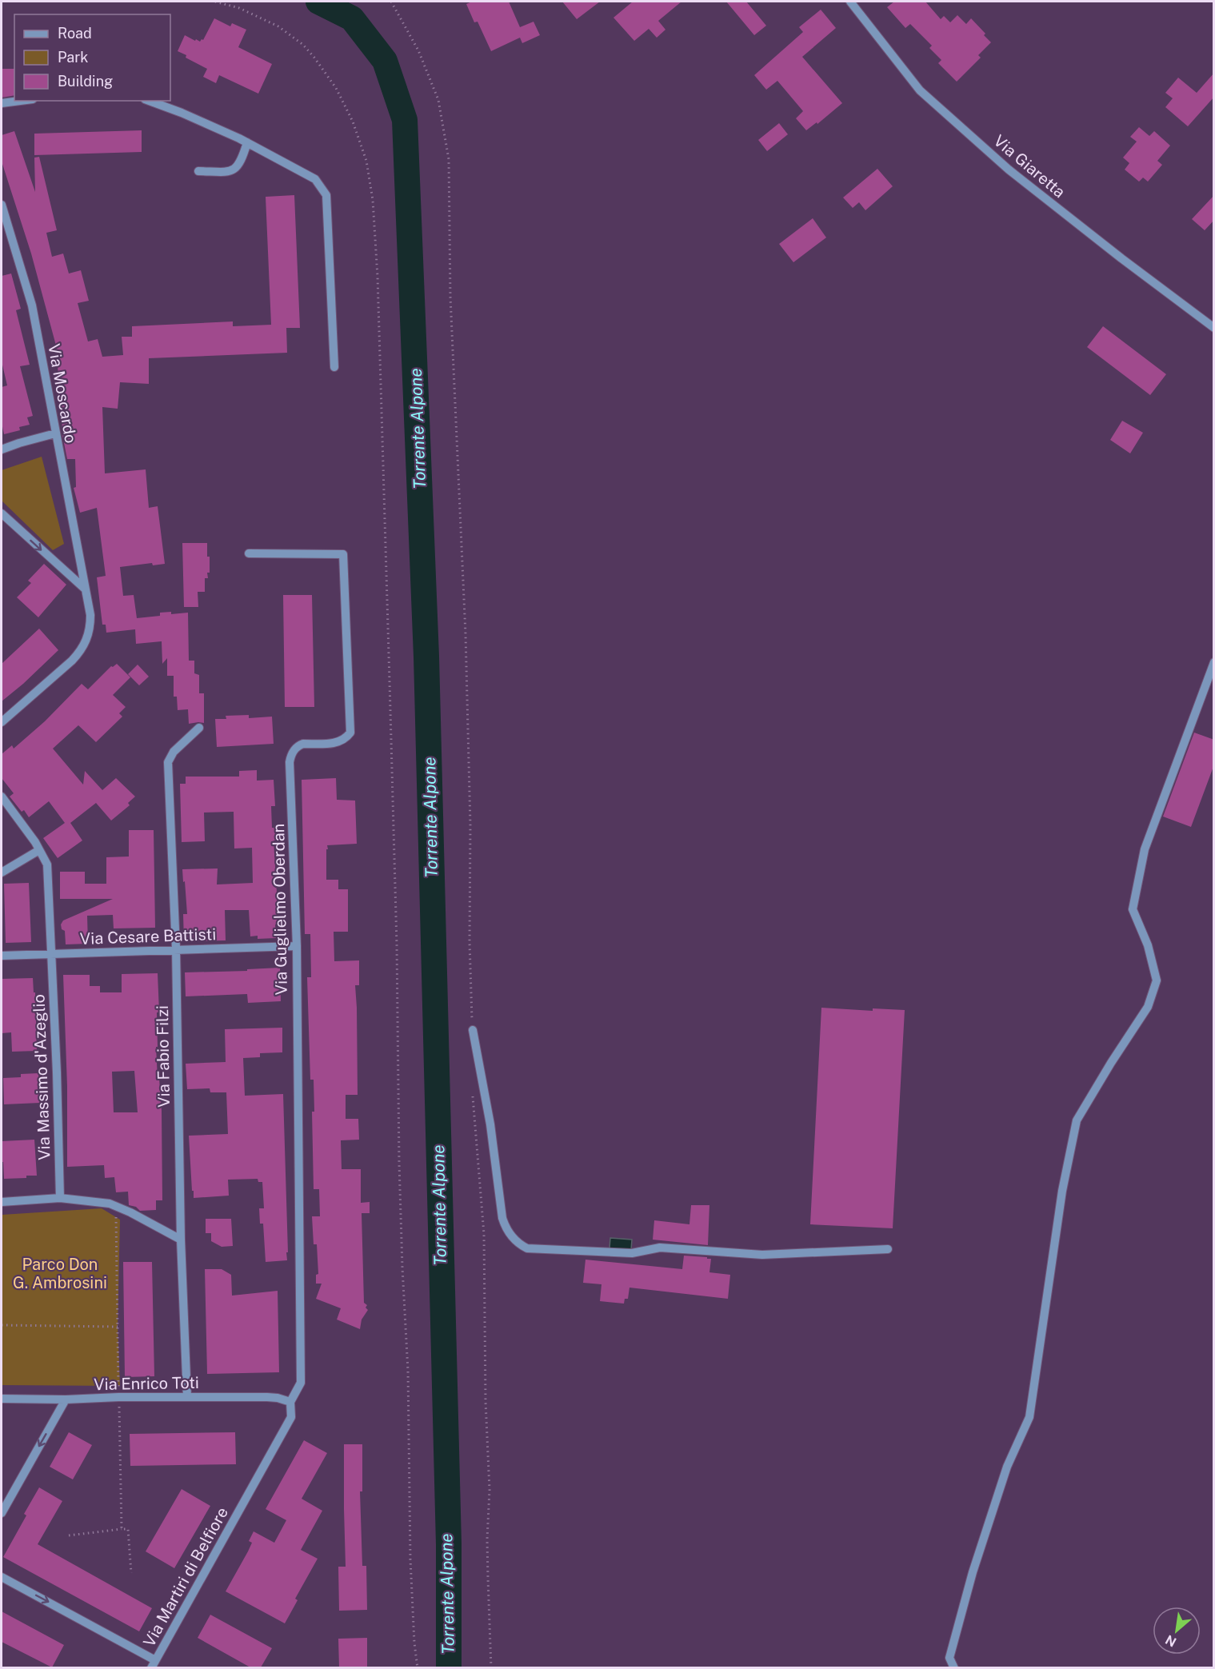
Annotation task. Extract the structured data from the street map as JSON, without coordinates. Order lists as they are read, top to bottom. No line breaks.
{"streets":{"street":["Via Giaretta","Via Moscardo","Via Guglielmo Oberdan","Via Cesare Battisti","Via Fabio Filzi","Via Massimo d'Azeglio","Via Enrico Toti","Via Martiri di Belfiore"]},"crossings":[["Via Guglielmo Oberdan","Via Cesare Battisti"],["Via Guglielmo Oberdan","Via Enrico Toti"],["Via Guglielmo Oberdan","Via Martiri di Belfiore"],["Via Cesare Battisti","Via Fabio Filzi"],["Via Cesare Battisti","Via Massimo d'Azeglio"],["Via Fabio Filzi","Via Enrico Toti"],["Via Enrico Toti","Via Martiri di Belfiore"]],"one_way":["Via Martiri di Belfiore"],"water":["Torrente Alpone"],"parks":["Parco Don G. Ambrosini"],"legend":["Road","Park","Building"],"north":"bottom left"}
